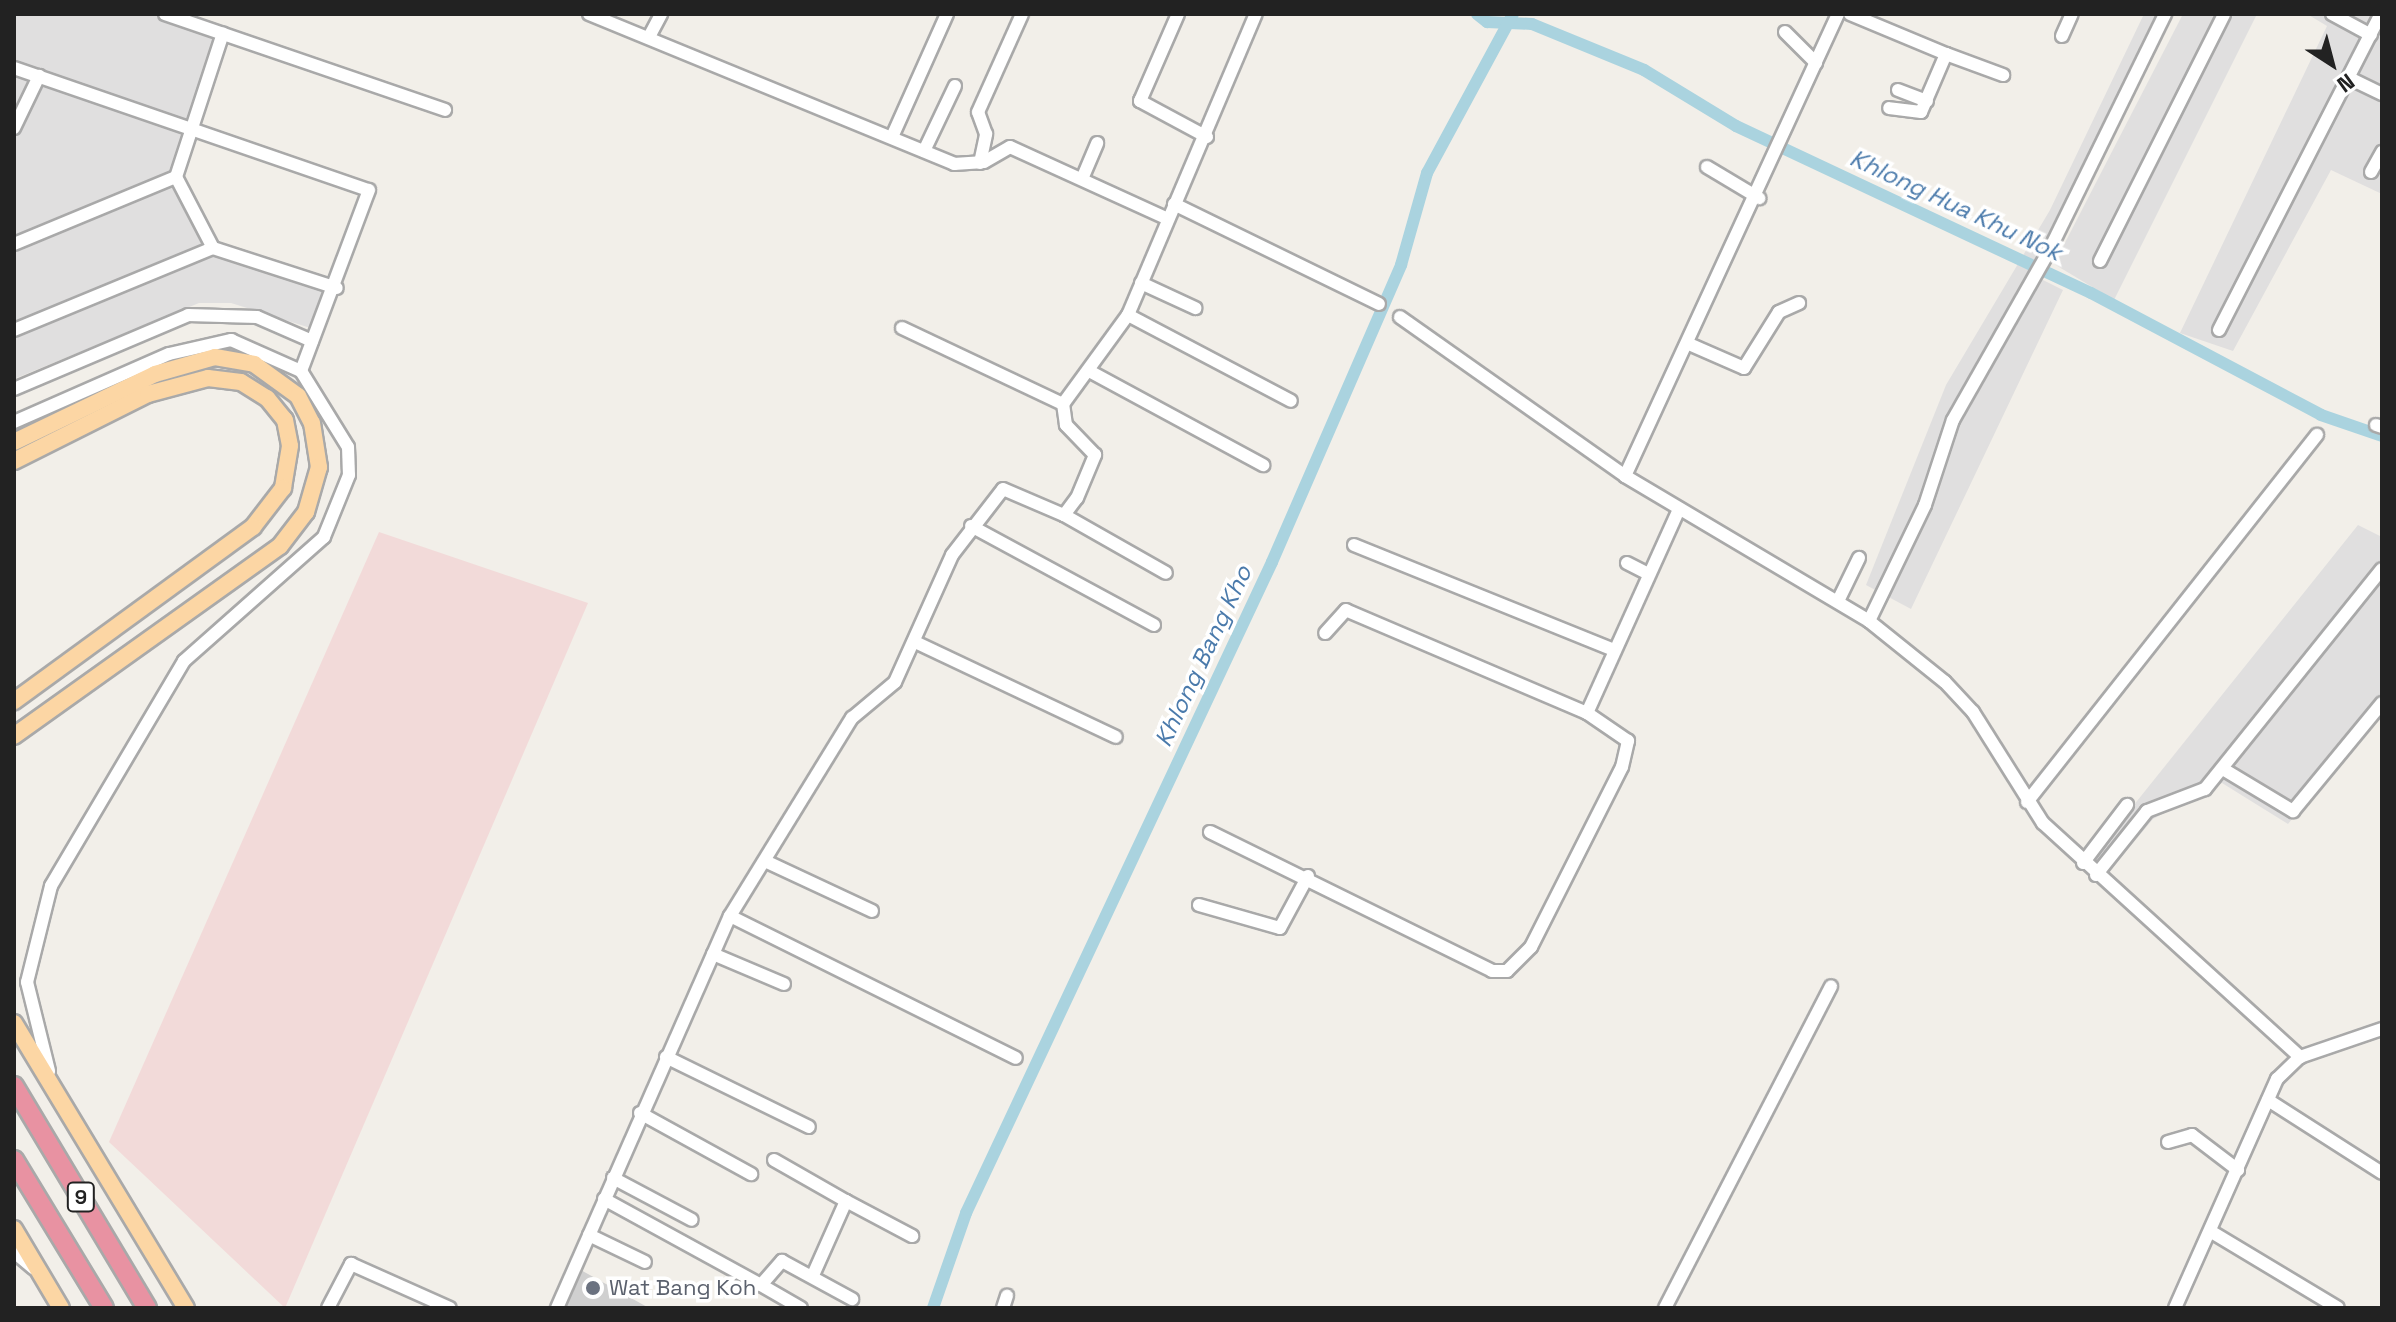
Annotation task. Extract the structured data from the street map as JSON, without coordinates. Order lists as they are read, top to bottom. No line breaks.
{"streets":{"highway":["9"]},"water":["Khlong Hua Khu Nok","Khlong Bang Kho"],"places":["Wat Bang Koh"],"north":"bottom right"}
